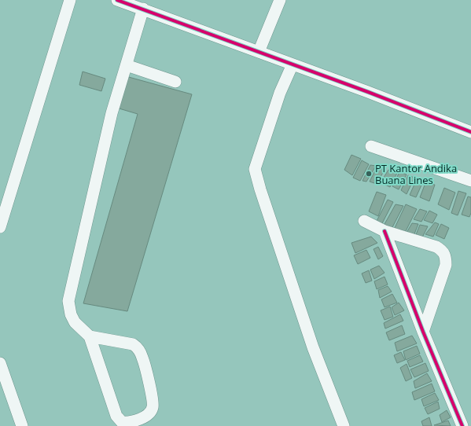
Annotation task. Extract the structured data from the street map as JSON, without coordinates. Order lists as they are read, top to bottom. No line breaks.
{"places":["PT Kantor Andika Buana Lines"]}
